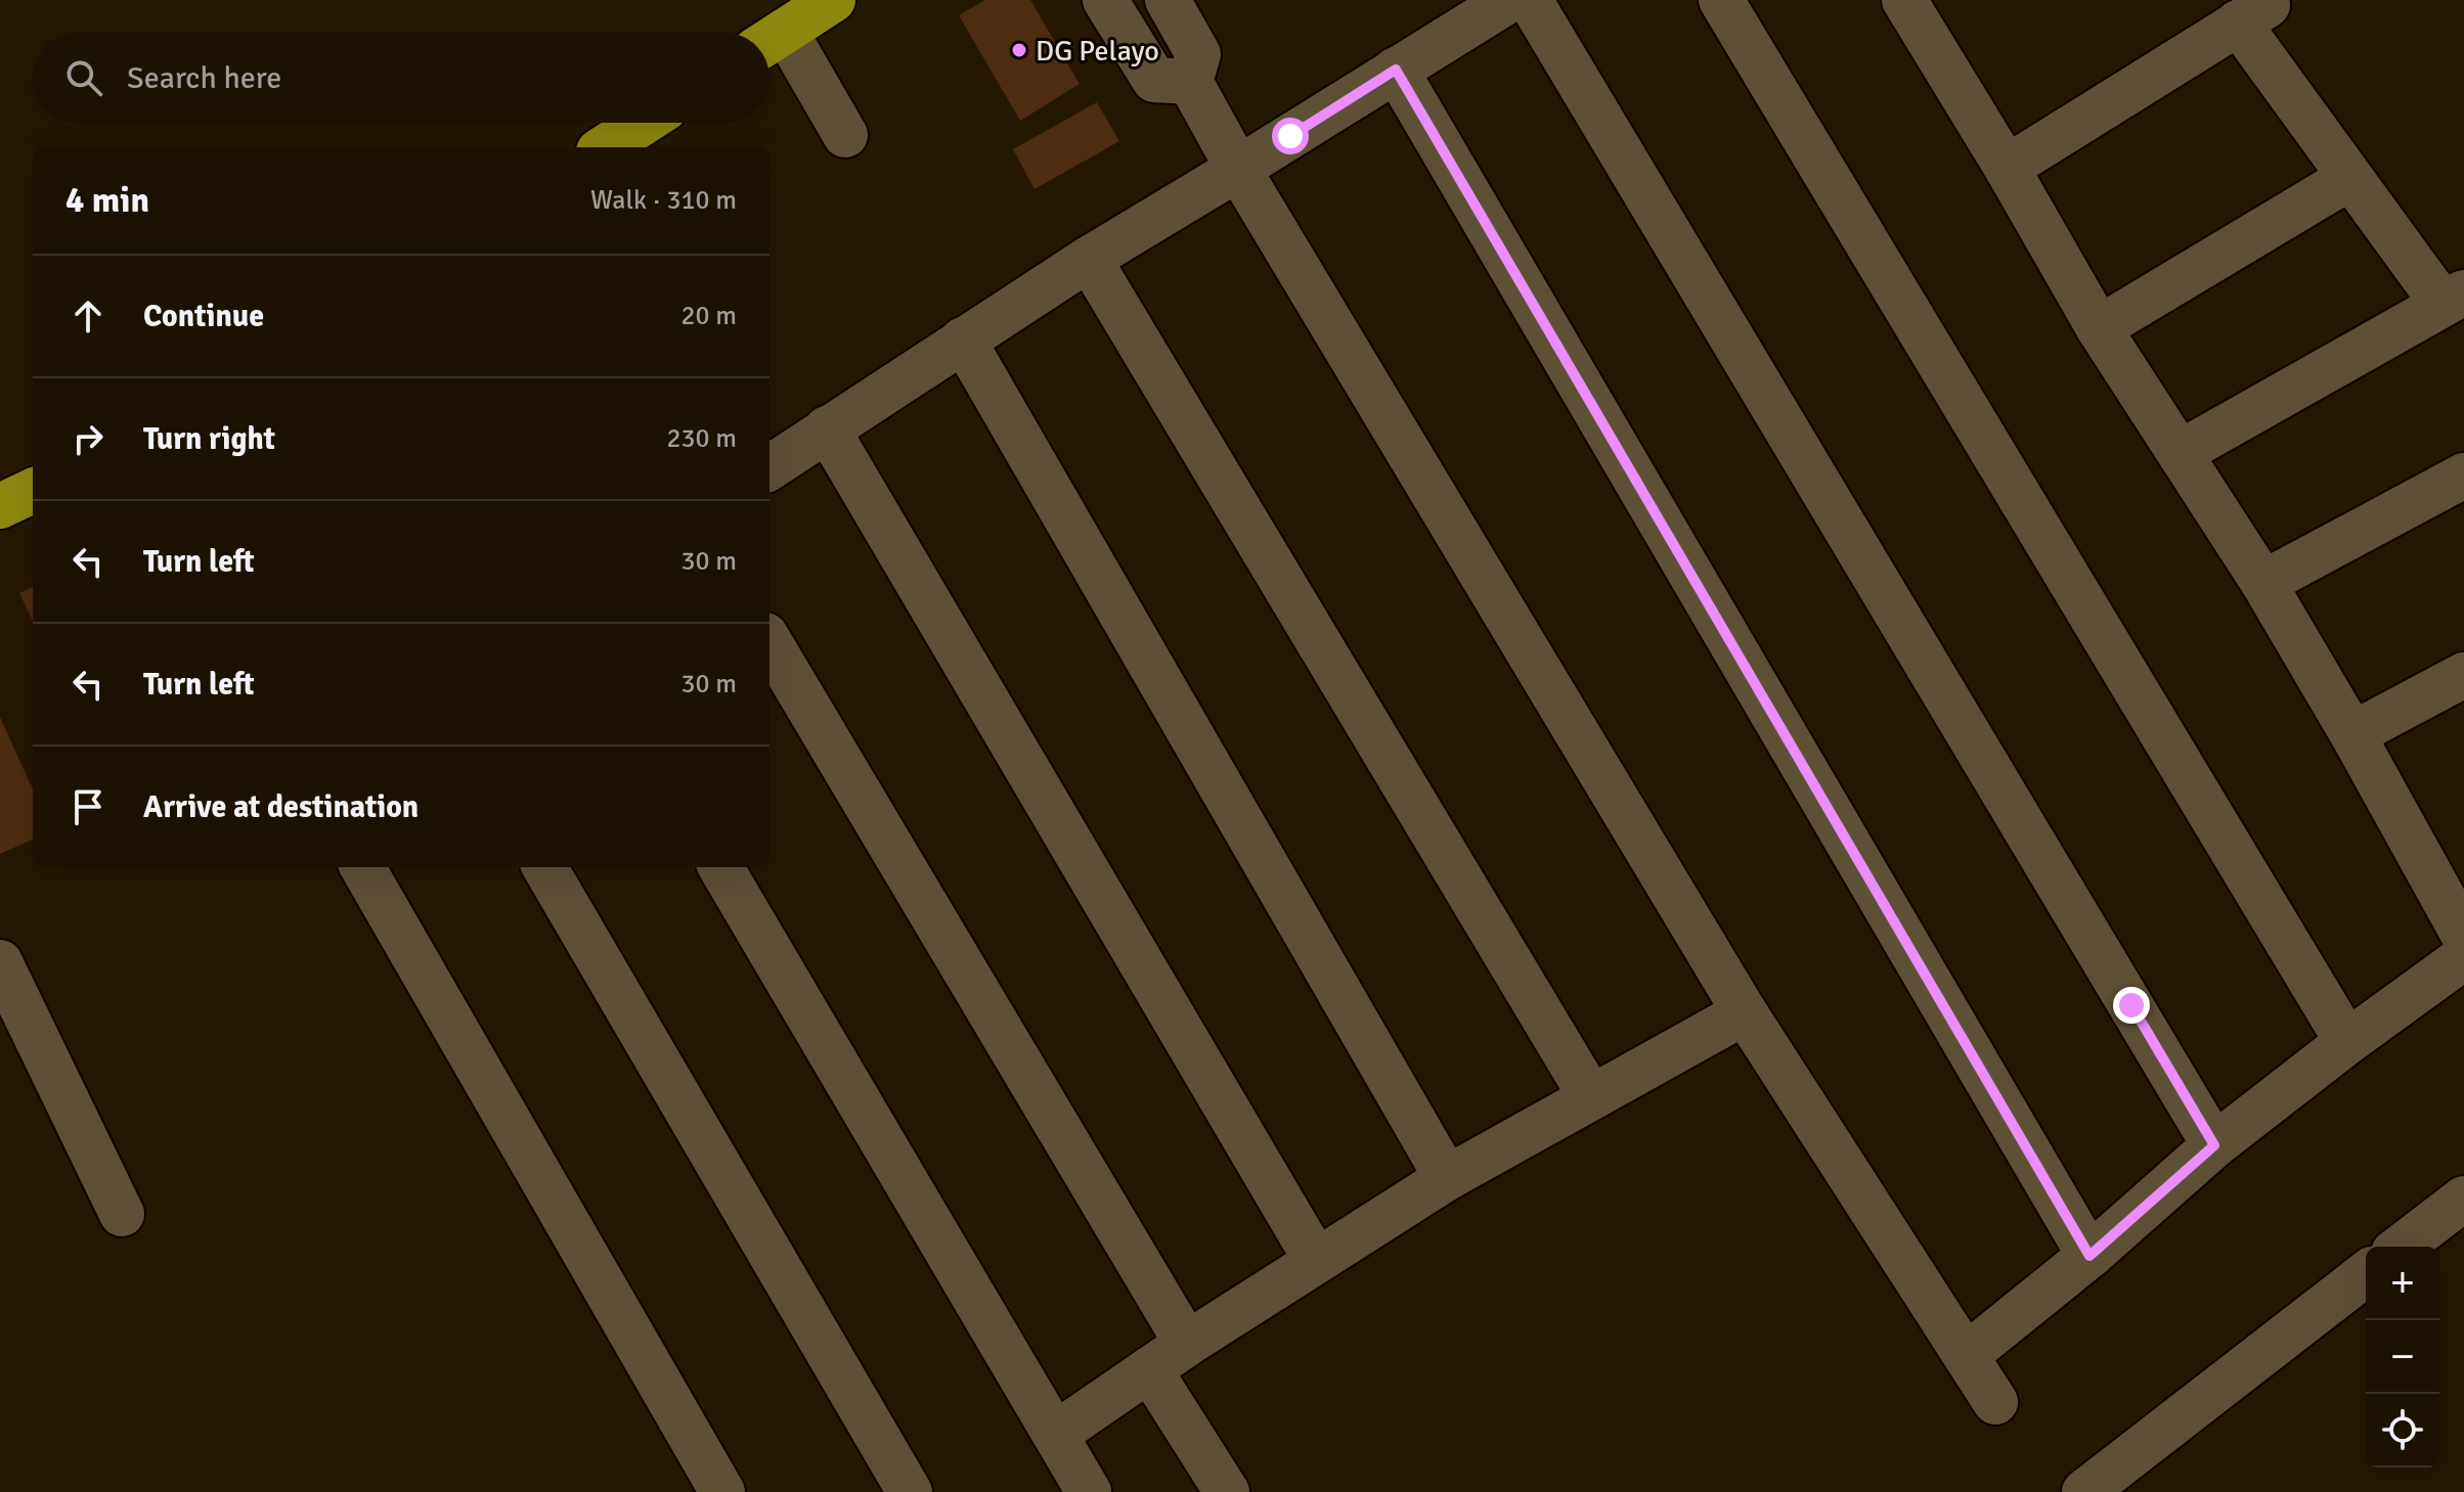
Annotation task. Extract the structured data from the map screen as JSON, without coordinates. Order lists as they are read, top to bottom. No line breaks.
{"places":["DG Pelayo"],"page":{"search":"Search here","heading":["4 min","Walk · 310 m"],"list":[["Continue","20 m"],["Turn right","230 m"],["Turn left","30 m"],["Turn left","30 m"],"Arrive at destination"],"map_buttons":["+","−"]}}
